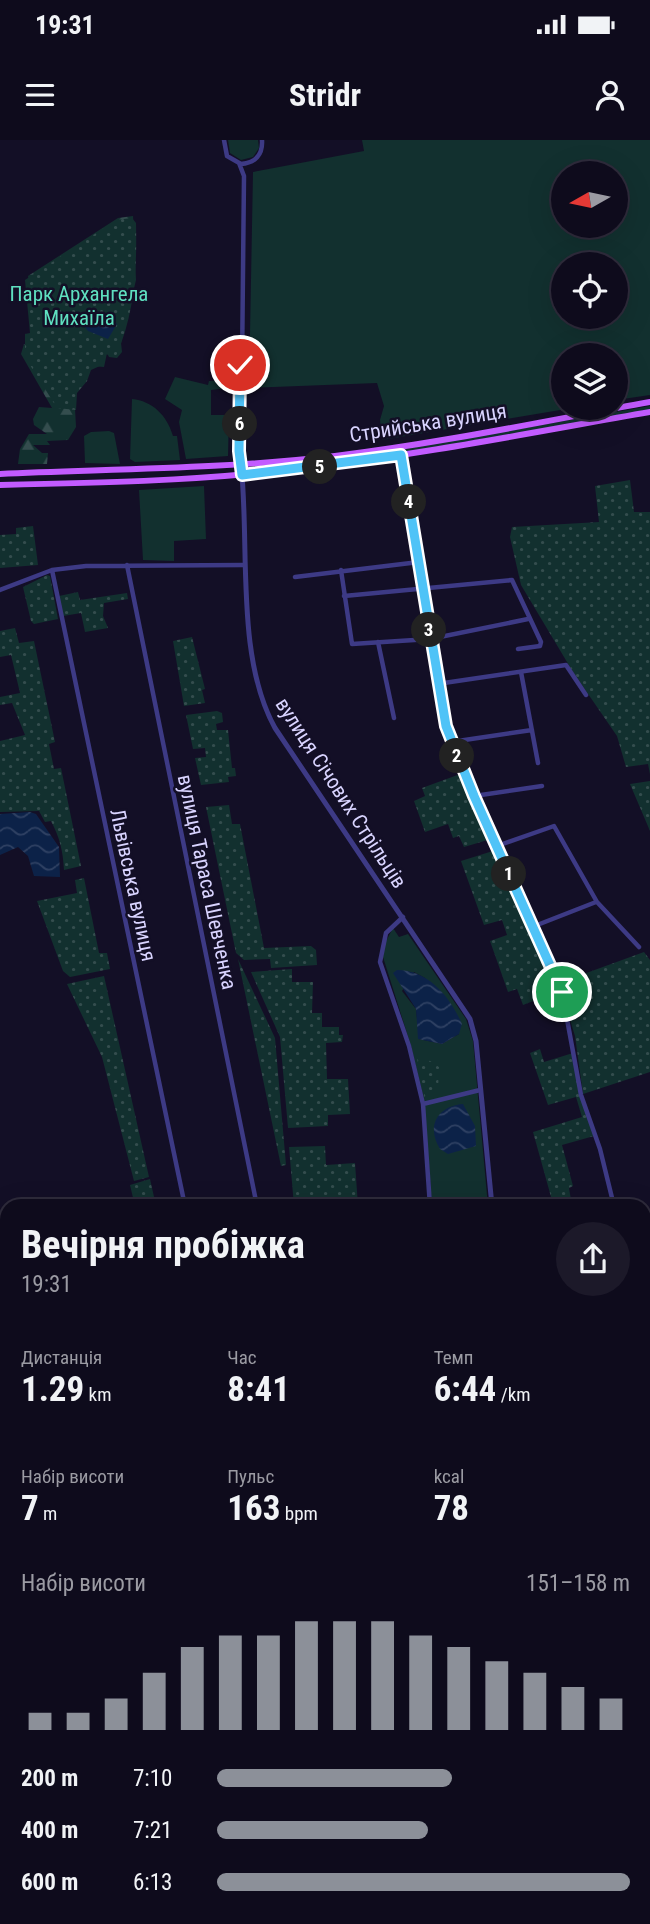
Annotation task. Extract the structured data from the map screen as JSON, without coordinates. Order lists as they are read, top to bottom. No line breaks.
{"streets":{"main road":["Стрийська вулиця"],"street":["вулиця Січових Стрільців","вулиця Тараса Шевченка","Львівська вулиця"]},"crossings":[["Стрийська вулиця","вулиця Січових Стрільців"]],"parks":["Парк Архангела Михаїла"],"north":"left","page":{"status":"19:31","header":"Stridr","pins":["6","5","4","3","2","1"],"heading":["Вечірня пробіжка","19:31"],"stats":[["Дистанція","1.29 km"],["Час","8:41"],["Темп","6:44 /km"],["Набір висоти","7 m"],["Пульс","163 bpm"],["kcal","78"]],"chart":["Набір висоти","151–158 m"],"list":[{"name":"200 m","note":"7:10"},{"name":"400 m","note":"7:21"},{"name":"600 m","note":"6:13"}]}}
